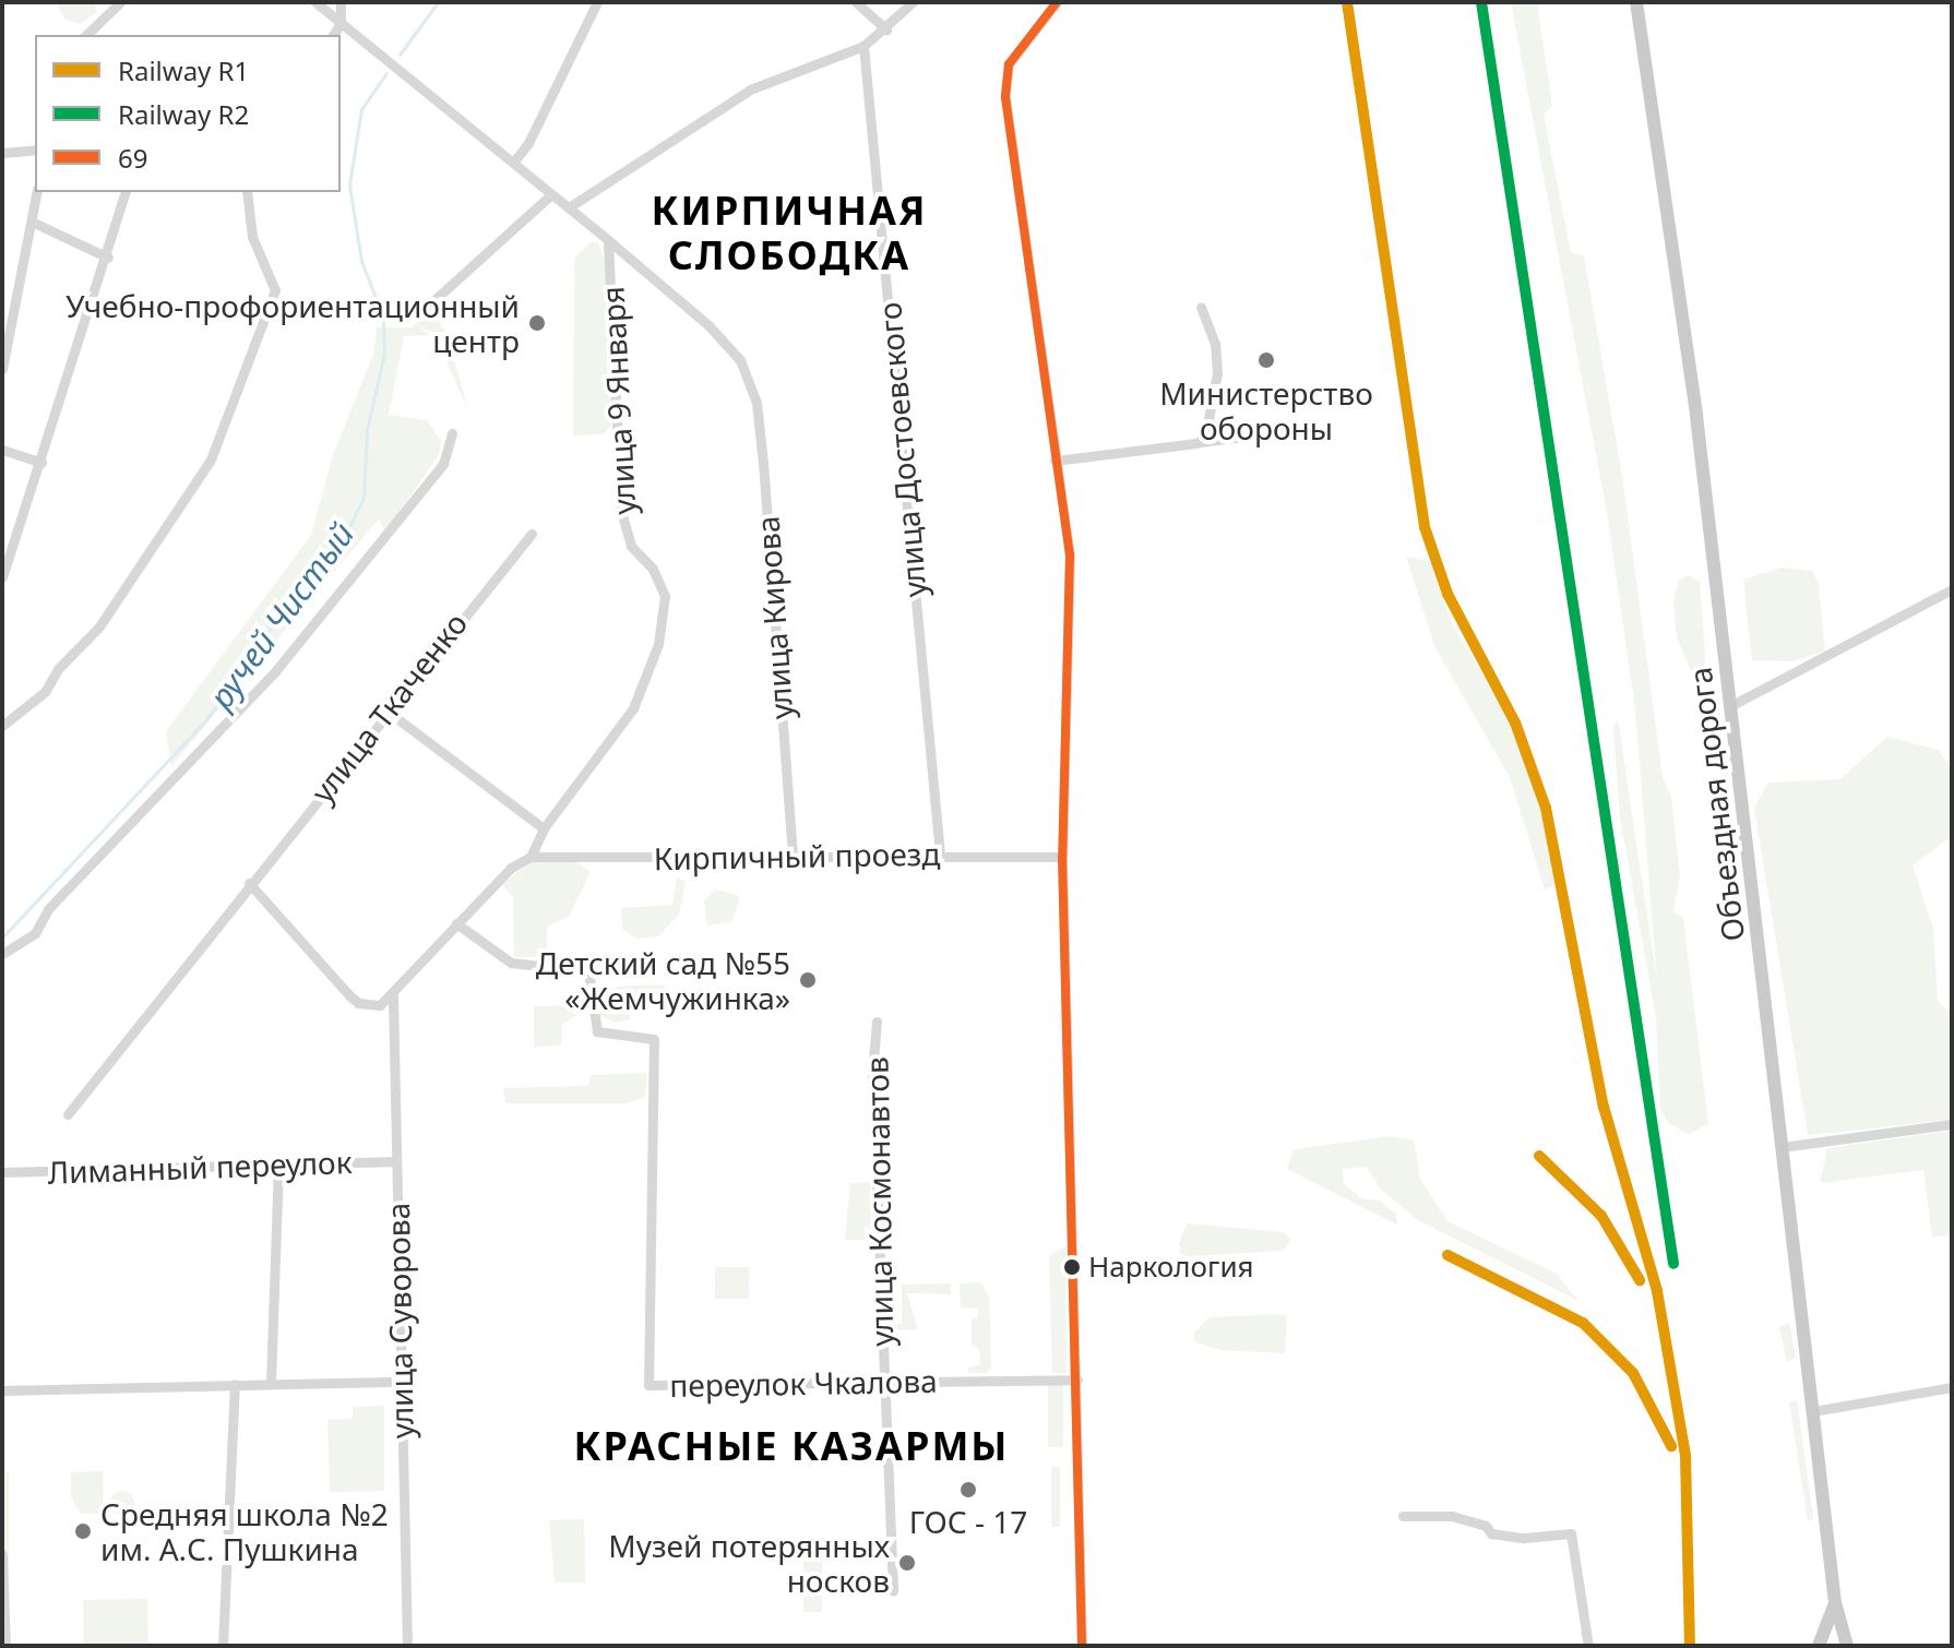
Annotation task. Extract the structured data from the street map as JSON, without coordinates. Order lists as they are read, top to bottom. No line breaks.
{"streets":{"main road":["Объездная дорога"],"street":["улица 9 Января","улица Достоевского","улица Кирова","улица Ткаченко","Кирпичный проезд","Лиманный переулок","улица Космонавтов","улица Суворова","переулок Чкалова"]},"crossings":[["улица 9 Января","улица Кирова"],["улица 9 Января","улица Ткаченко"],["улица 9 Января","Кирпичный проезд"],["улица 9 Января","улица Суворова"],["улица 9 Января","переулок Чкалова"],["улица Достоевского","Кирпичный проезд"],["улица Кирова","Кирпичный проезд"],["Лиманный переулок","улица Суворова"],["улица Космонавтов","переулок Чкалова"]],"districts":["КИРПИЧНАЯ СЛОБОДКА","КРАСНЫЕ КАЗАРМЫ"],"water":["ручей Чистый"],"places":["Учебно-профориентационный центр","Министерство обороны","Детский сад №55 «Жемчужинка»","Наркология","ГОС - 17","Средняя школа №2 им. А.С. Пушкина","Музей потерянных носков"],"lines":["rail line R1","rail line R2","transit line 69"],"legend":["Railway R1","Railway R2","69"]}
